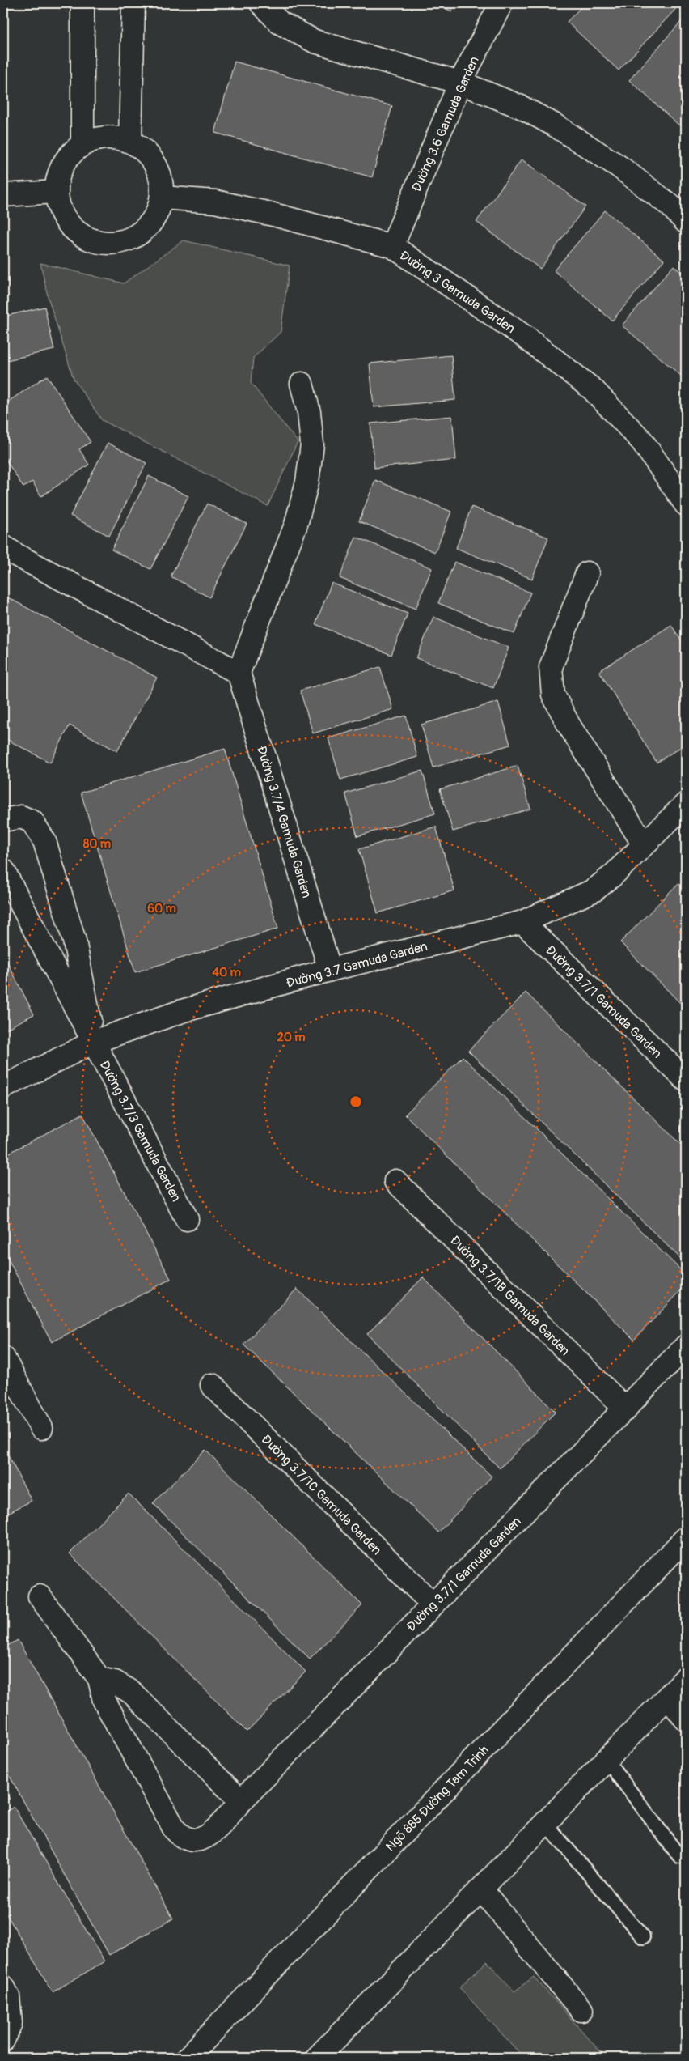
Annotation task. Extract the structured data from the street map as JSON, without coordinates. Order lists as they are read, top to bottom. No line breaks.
{"streets":{"street":["Đường 3.6 Gamuda Garden","Đường 3 Gamuda Garden","Đường 3.7/4 Gamuda Garden","Đường 3.7 Gamuda Garden","Đường 3.7/1 Gamuda Garden","Đường 3.7/3 Gamuda Garden","Đường 3.7/1B Gamuda Garden","Đường 3.7/1C Gamuda Garden","Ngõ 885 Đường Tam Trinh"]},"crossings":[["Đường 3.6 Gamuda Garden","Đường 3 Gamuda Garden"],["Đường 3.7/4 Gamuda Garden","Đường 3.7 Gamuda Garden"],["Đường 3.7 Gamuda Garden","Đường 3.7/1 Gamuda Garden"],["Đường 3.7 Gamuda Garden","Đường 3.7/3 Gamuda Garden"],["Đường 3.7/1 Gamuda Garden","Đường 3.7/1B Gamuda Garden"],["Đường 3.7/1 Gamuda Garden","Đường 3.7/1C Gamuda Garden"]],"rings":["80 m","60 m","40 m","20 m"]}
